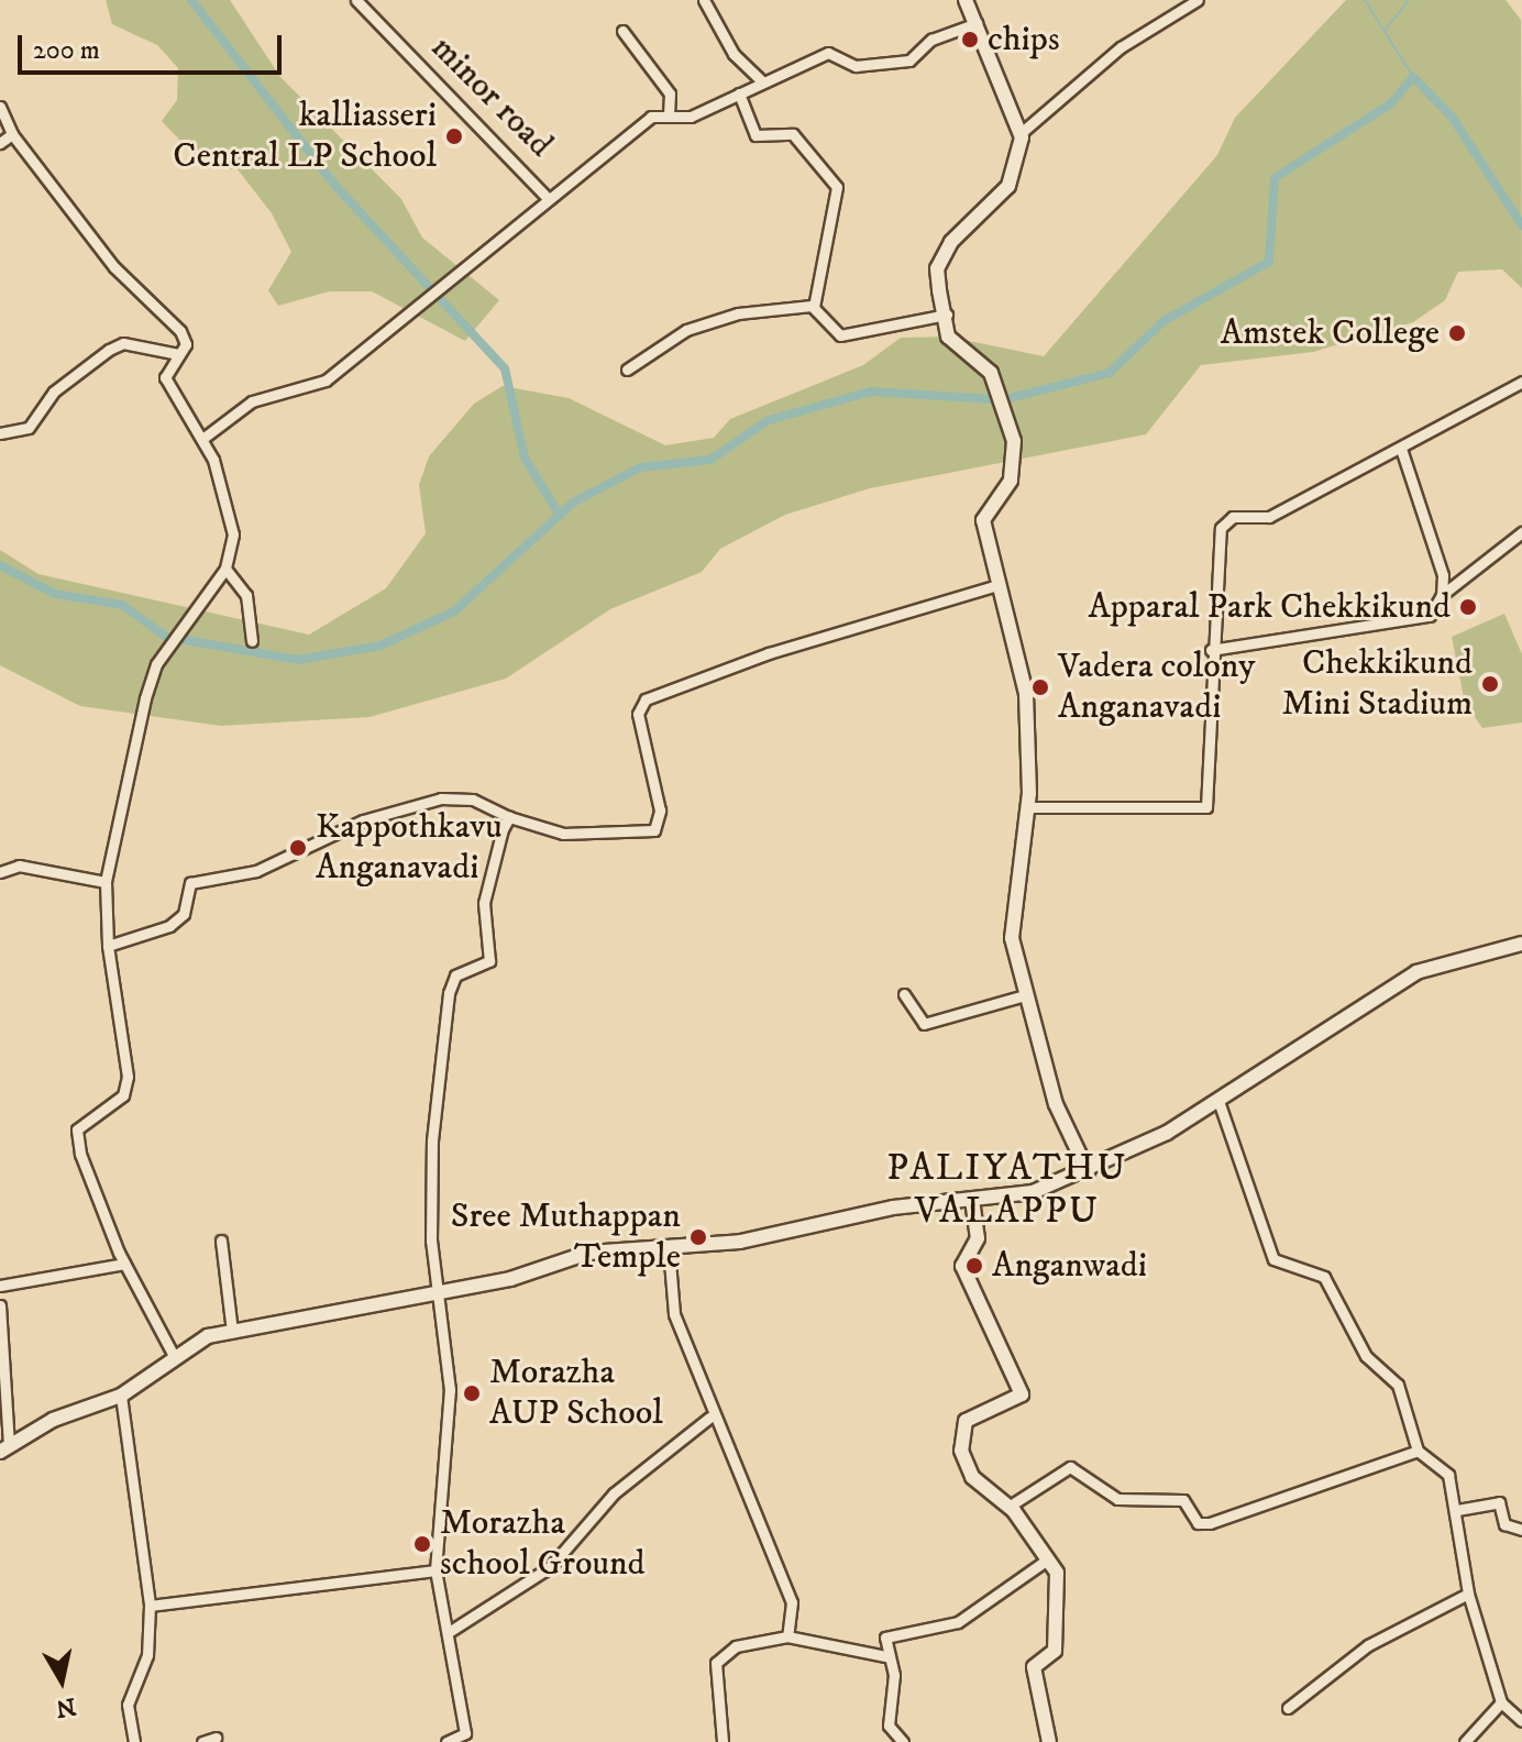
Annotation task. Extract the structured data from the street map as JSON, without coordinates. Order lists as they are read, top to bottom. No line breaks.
{"streets":{"street":["minor road"]},"districts":["PALIYATHU VALAPPU"],"places":["chips","kalliasseri Central LP School","Amstek College","Apparal Park Chekkikund","Chekkikund Mini Stadium","Vadera colony Anganavadi","Kappothkavu Anganavadi","Sree Muthappan Temple","Anganwadi","Morazha AUP School","Morazha school Ground"],"scale_bar":"200 m","north":"bottom"}
